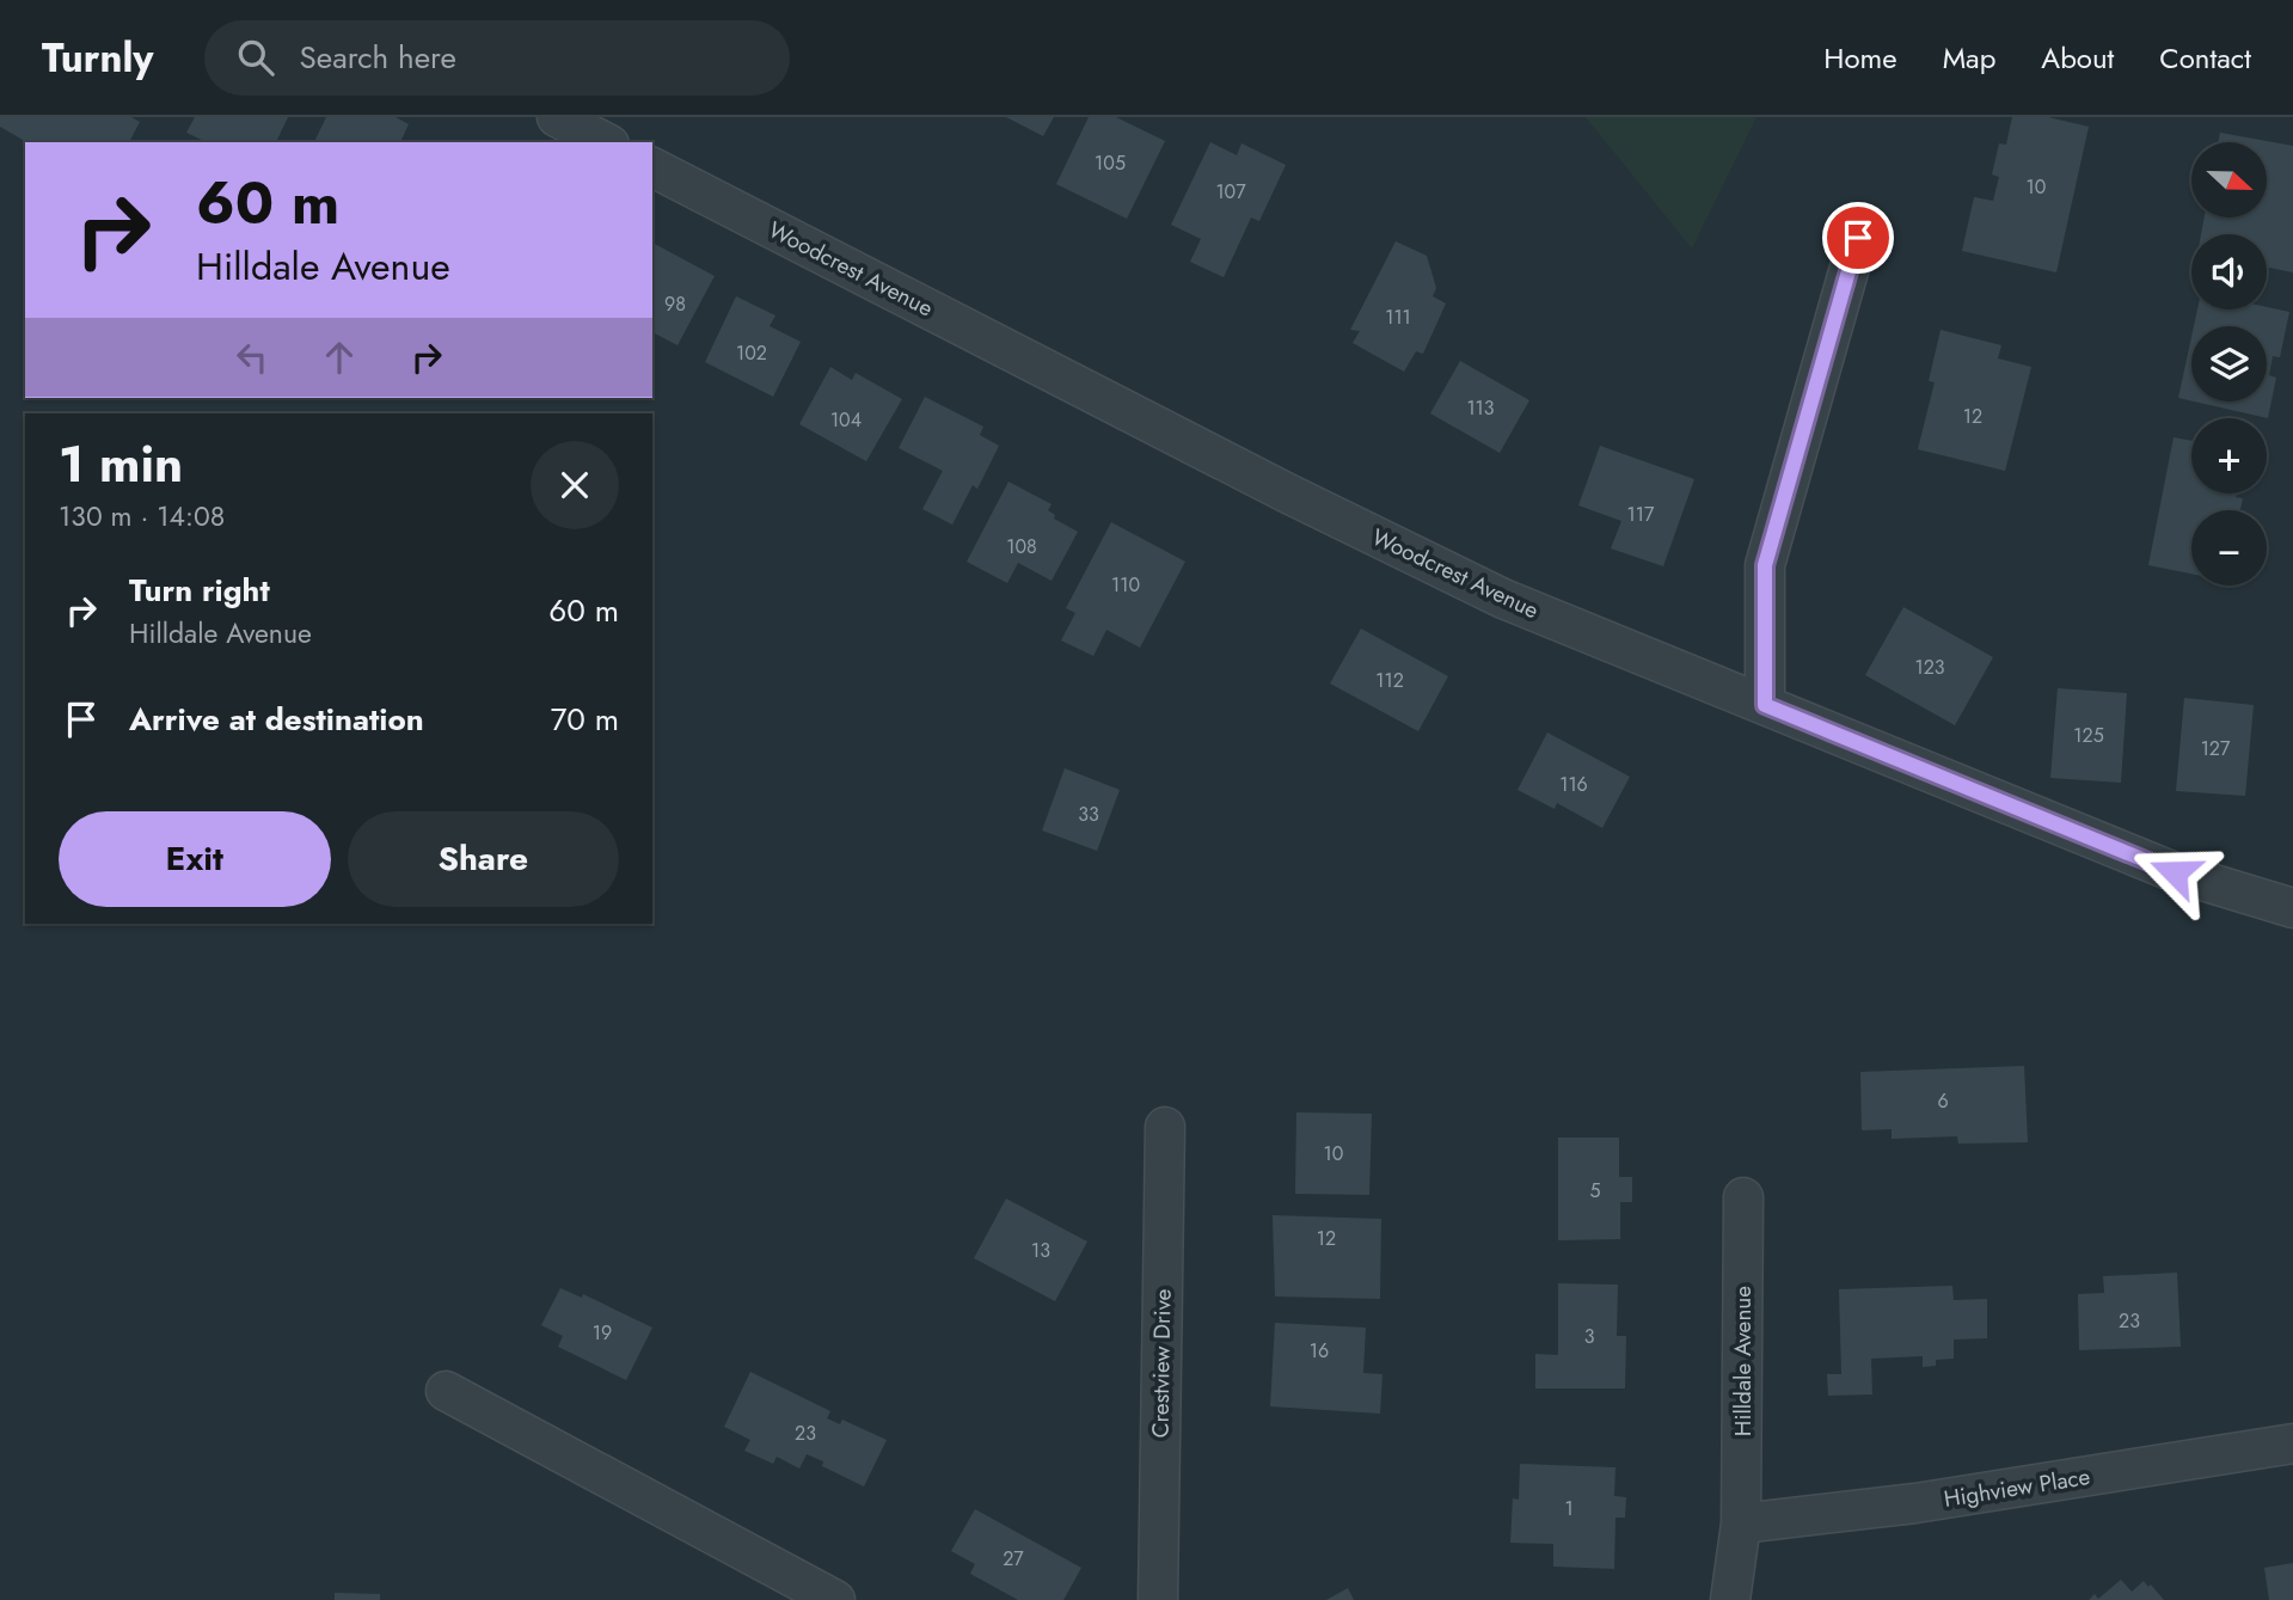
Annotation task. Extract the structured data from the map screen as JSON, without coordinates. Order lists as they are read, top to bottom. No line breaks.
{"streets":{"street":["Woodcrest Avenue","Hilldale Avenue","Crestview Drive","Highview Place"]},"crossings":[["Hilldale Avenue","Highview Place"]],"house_numbers":["105","10","107","98","111","102","113","12","104","117","108","110","123","112","125","127","116","33","6","10","5","12","13","23","19","3","16","23","1","27"],"north":"right","page":{"header":"Turnly","search":"Search here","nav":["Home","Map","About","Contact"],"map_buttons":["+","−"],"turn":["60 m","Hilldale Avenue"],"heading":["1 min","130 m · 14:08"],"list":[{"name":"Turn right","note":"Hilldale Avenue","value":"60 m"},{"name":"Arrive at destination","value":"70 m"}],"buttons":["Exit","Share"]}}
